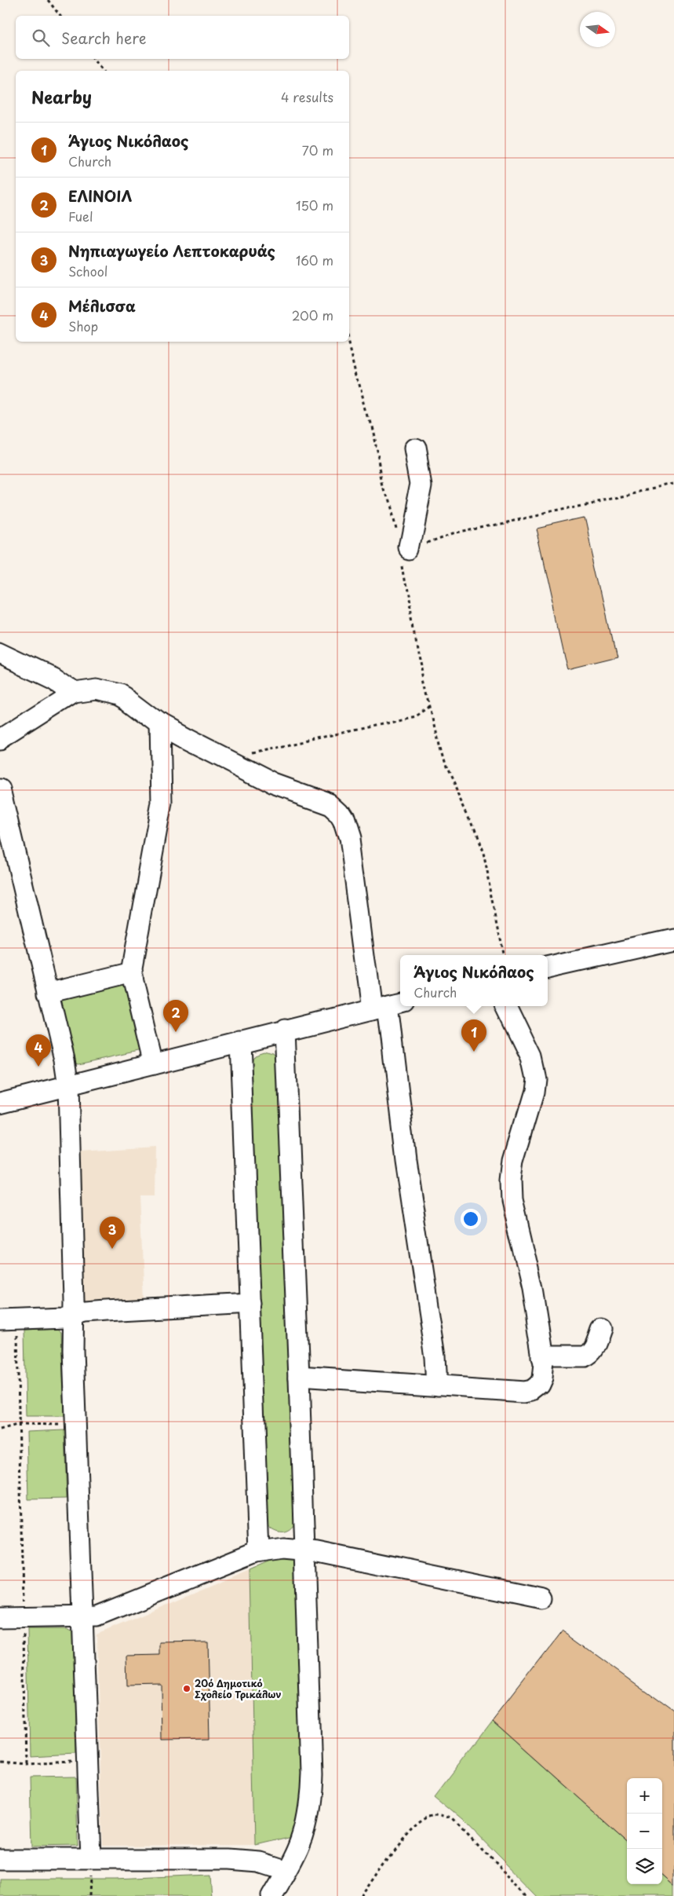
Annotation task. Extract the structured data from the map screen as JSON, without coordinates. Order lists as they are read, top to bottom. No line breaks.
{"places":["20ό Δημοτικό Σχολείο Τρικάλων"],"north":"right","page":{"search":"Search here","heading":["Nearby","4 results"],"list":[{"mark":"1","name":"Άγιος Νικόλαος","note":"Church","value":"70 m"},{"mark":"2","name":"ΕΛΙΝΟΙΛ","note":"Fuel","value":"150 m"},{"mark":"3","name":"Νηπιαγωγείο Λεπτοκαρυάς","note":"School","value":"160 m"},{"mark":"4","name":"Μέλισσα","note":"Shop","value":"200 m"}],"popup":["Άγιος Νικόλαος","Church"],"pins":["2","1","4","3"],"map_buttons":["+","−"]}}
